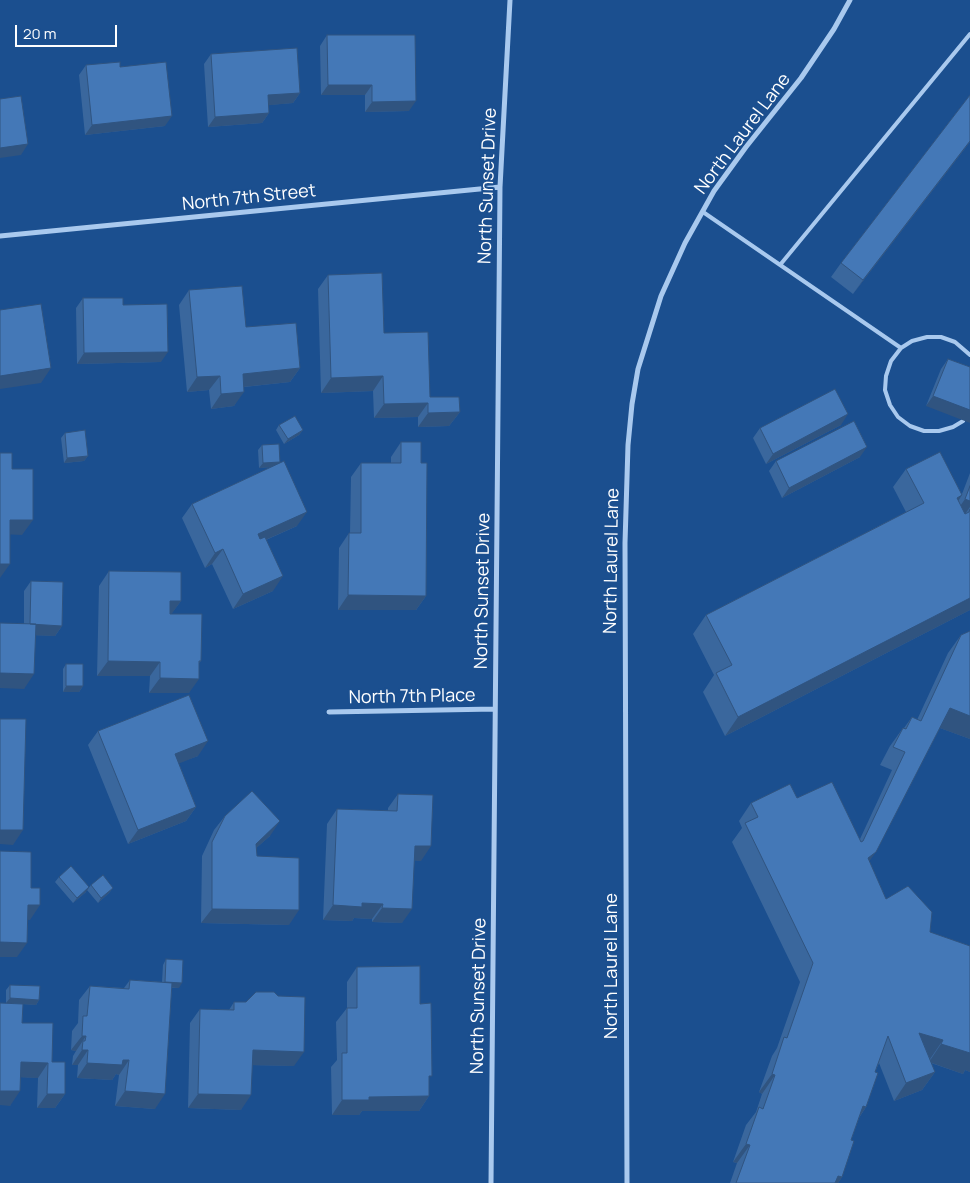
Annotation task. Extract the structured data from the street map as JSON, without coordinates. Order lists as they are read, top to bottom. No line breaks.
{"streets":{"street":["North Laurel Lane","North Sunset Drive","North 7th Street","North 7th Place"]},"crossings":[["North Sunset Drive","North 7th Street"],["North Sunset Drive","North 7th Place"]],"scale_bar":"20 m"}
